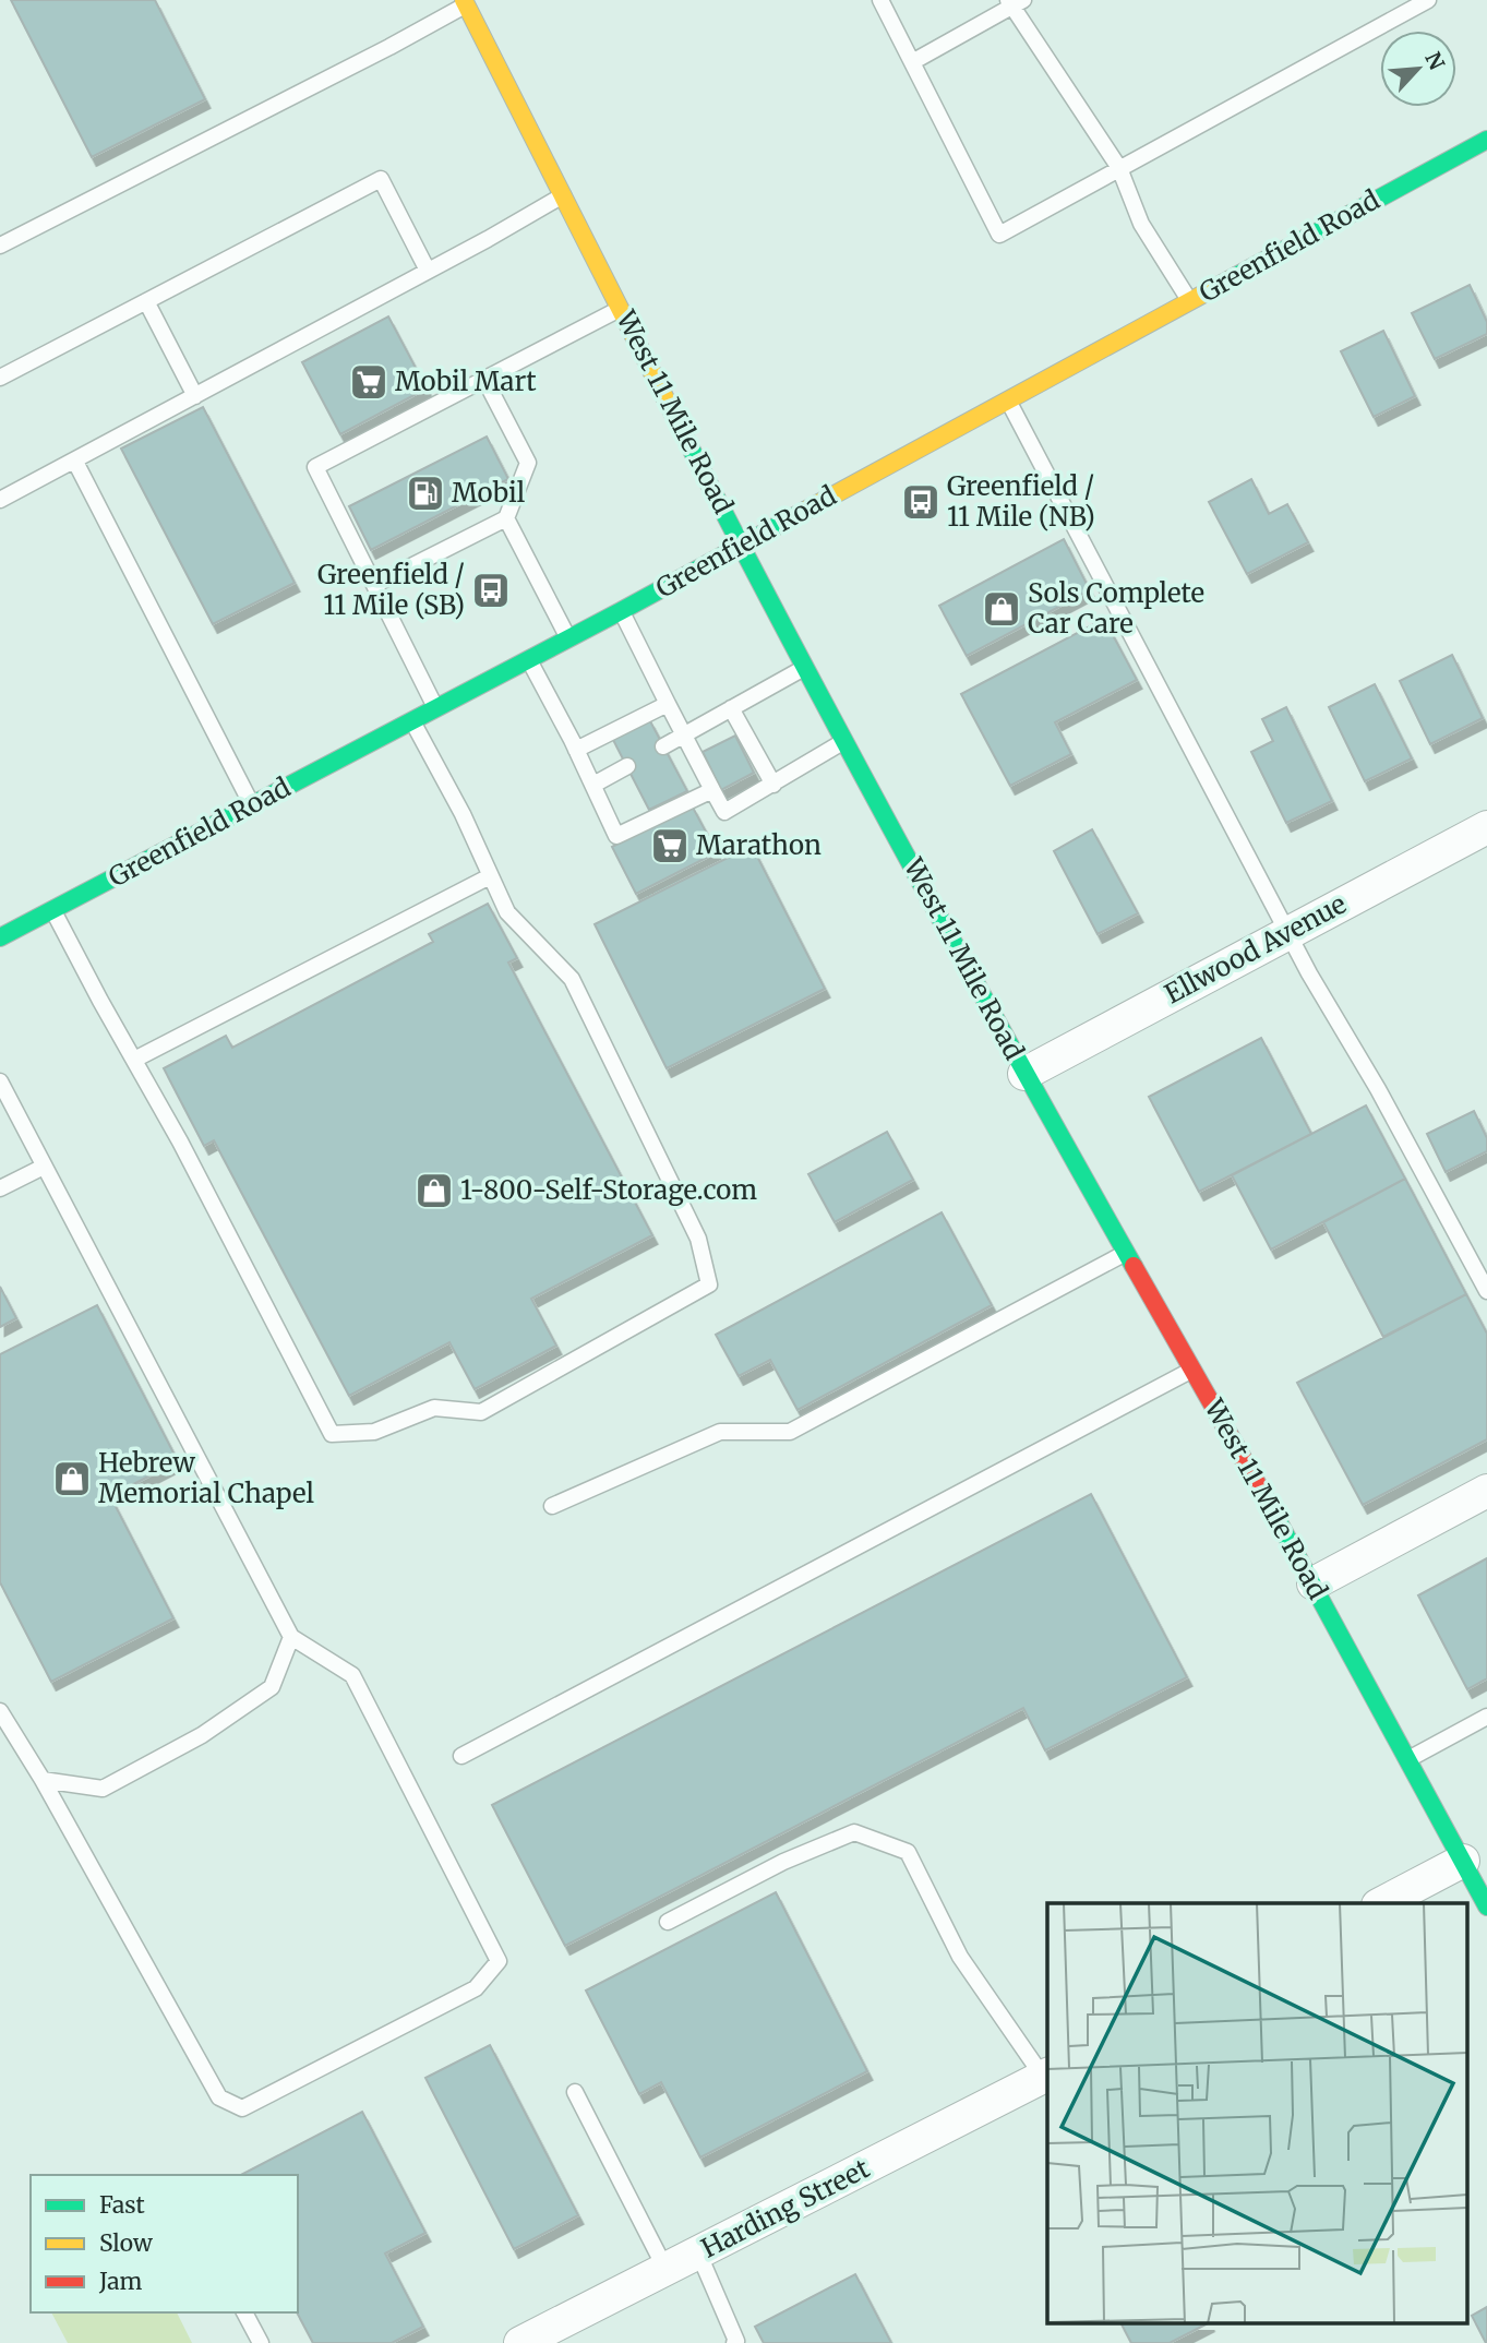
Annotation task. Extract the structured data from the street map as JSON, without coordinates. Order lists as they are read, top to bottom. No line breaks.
{"streets":{"main road":["Greenfield Road","West 11 Mile Road"],"street":["Ellwood Avenue","Harding Street"]},"crossings":[["Greenfield Road","West 11 Mile Road"],["West 11 Mile Road","Ellwood Avenue"]],"places":{"supermarket":["Mobil Mart","Marathon"],"fuel station":["Mobil"],"bus stop":["Greenfield / 11 Mile (NB)","Greenfield / 11 Mile (SB)"],"shop":["Sols Complete Car Care","1-800-Self-Storage.com","Hebrew Memorial Chapel"]},"legend":["Fast","Slow","Jam"],"north":"top right"}
